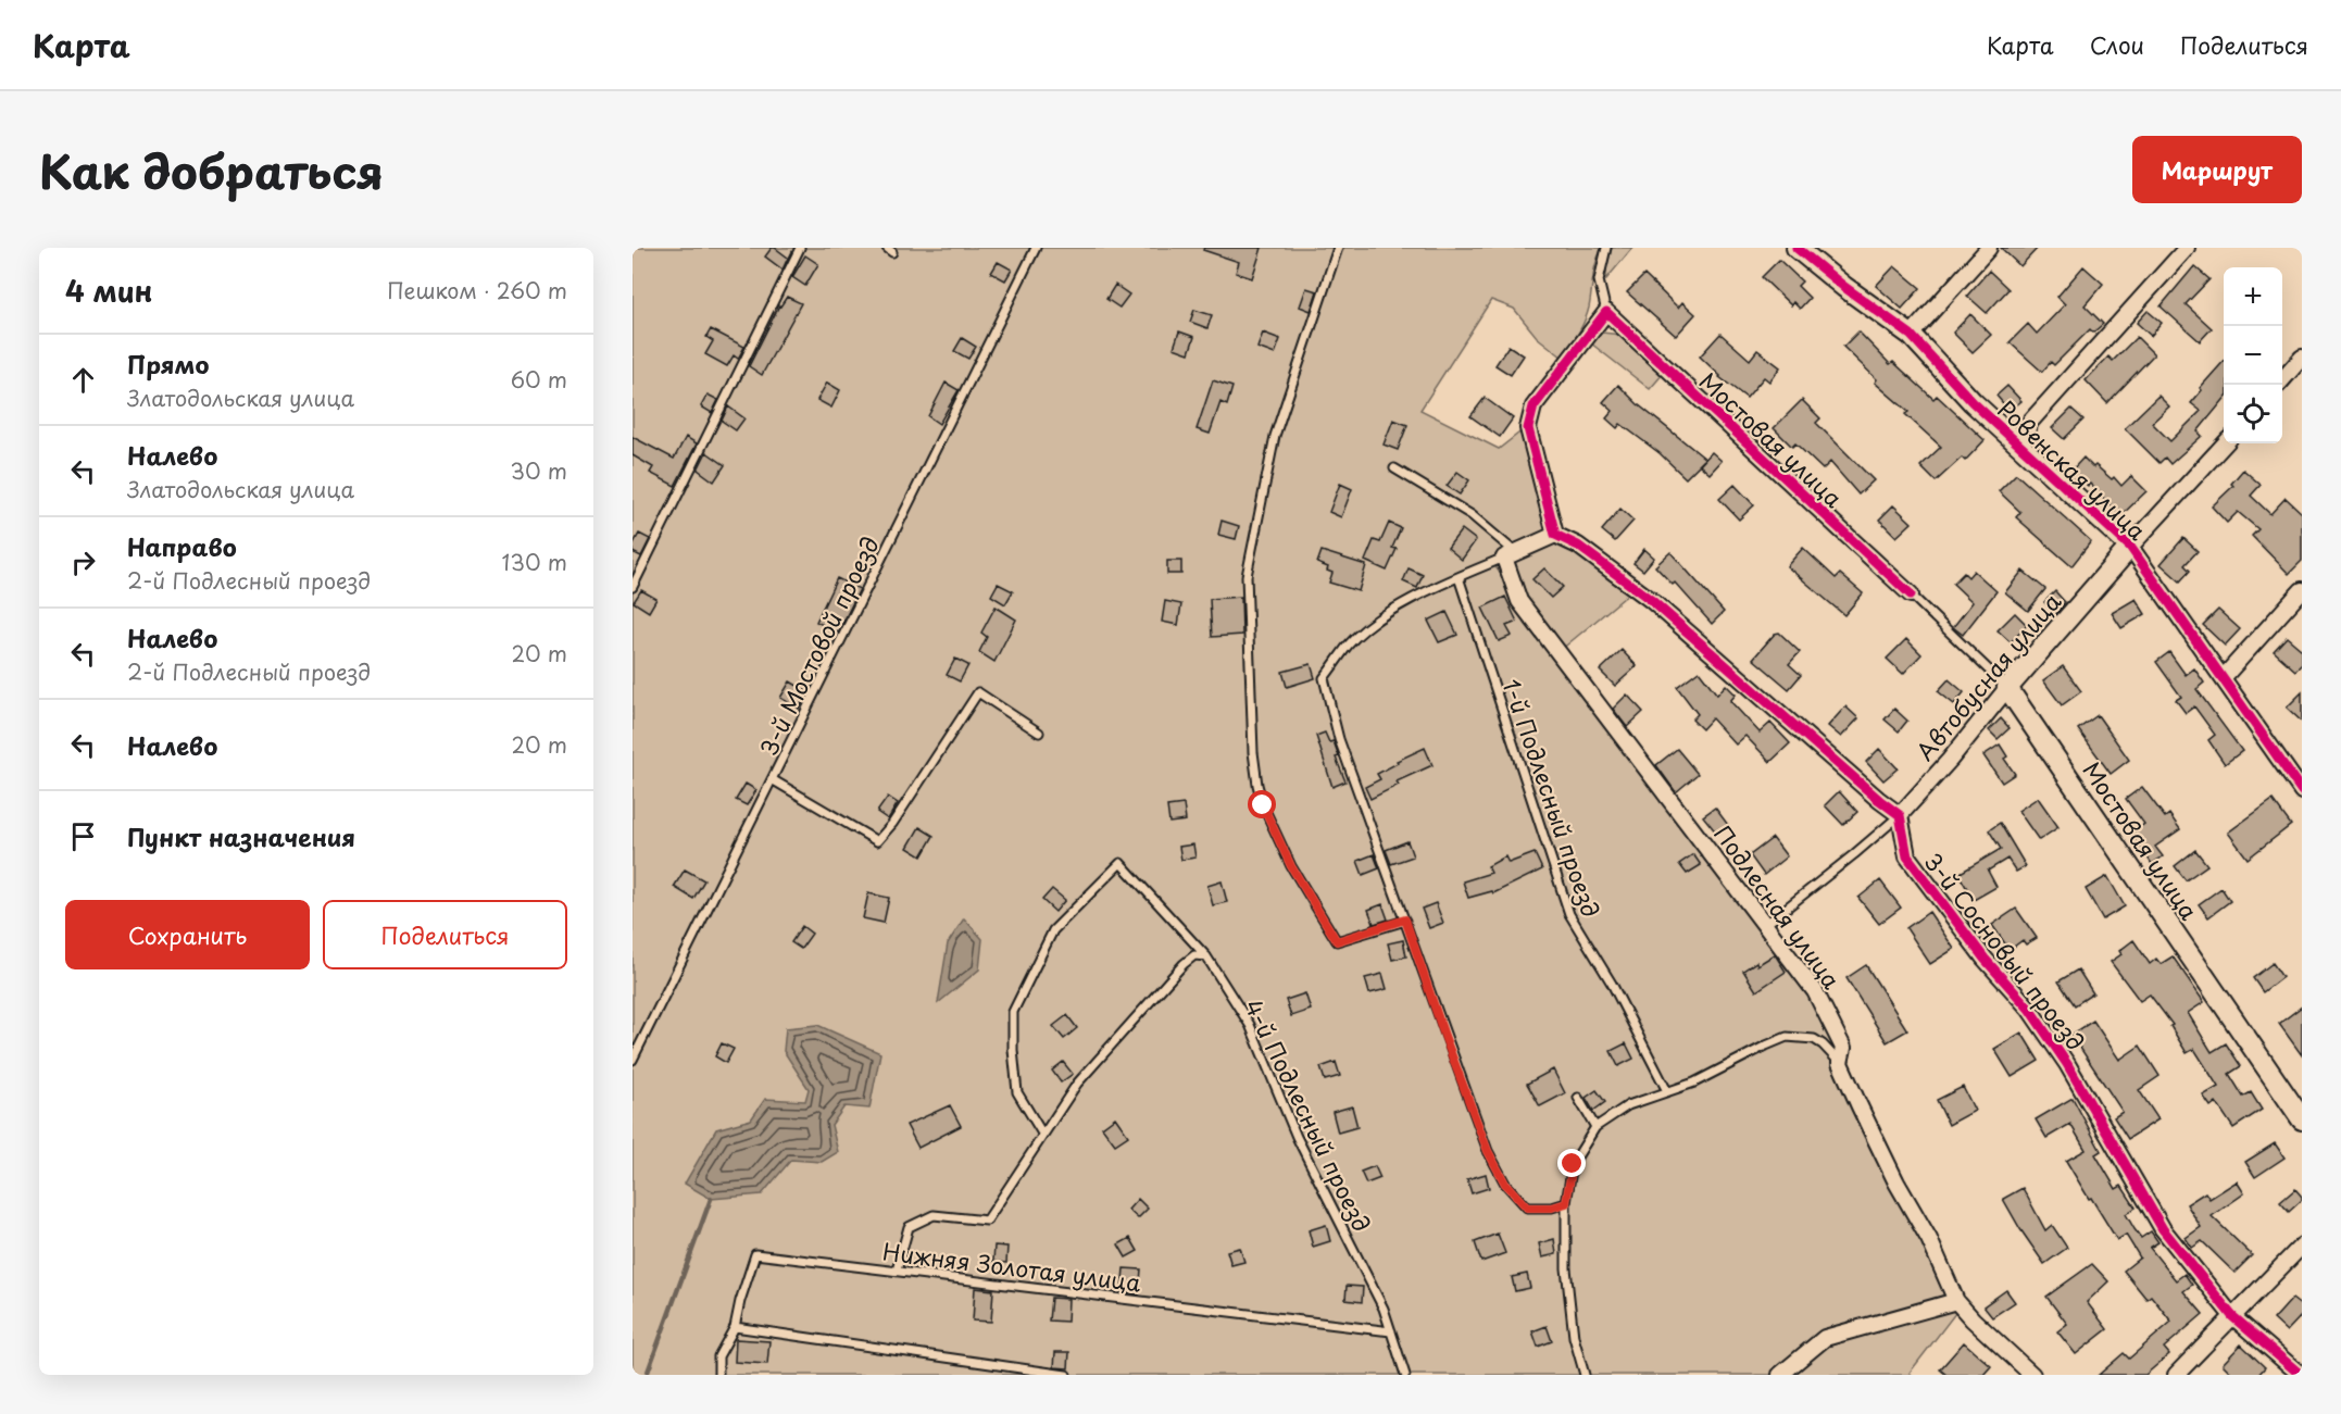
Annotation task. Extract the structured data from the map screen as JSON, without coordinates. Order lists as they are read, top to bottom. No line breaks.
{"streets":{"street":["Мостовая улица","Ровенская улица","Автобусная улица","Подлесная улица","3-й Сосновый проезд"],"lane":["3-й Мостовой проезд","1-й Подлесный проезд","4-й Подлесный проезд","Нижняя Золотая улица"]},"crossings":[["Мостовая улица","Автобусная улица"],["Ровенская улица","Автобусная улица"],["Автобусная улица","Подлесная улица"],["Автобусная улица","3-й Сосновый проезд"],["4-й Подлесный проезд","Нижняя Золотая улица"]],"page":{"header":"Карта","nav":["Карта","Слои","Поделиться"],"title":"Как добраться","buttons":["Маршрут",["Сохранить","Поделиться"]],"heading":["4 мин","Пешком · 260 m"],"map_buttons":["+","−"],"list":[["Прямо","Златодольская улица","60 m"],["Налево","Златодольская улица","30 m"],["Направо","2-й Подлесный проезд","130 m"],["Налево","2-й Подлесный проезд","20 m"],["Налево","20 m"],"Пункт назначения"]}}
